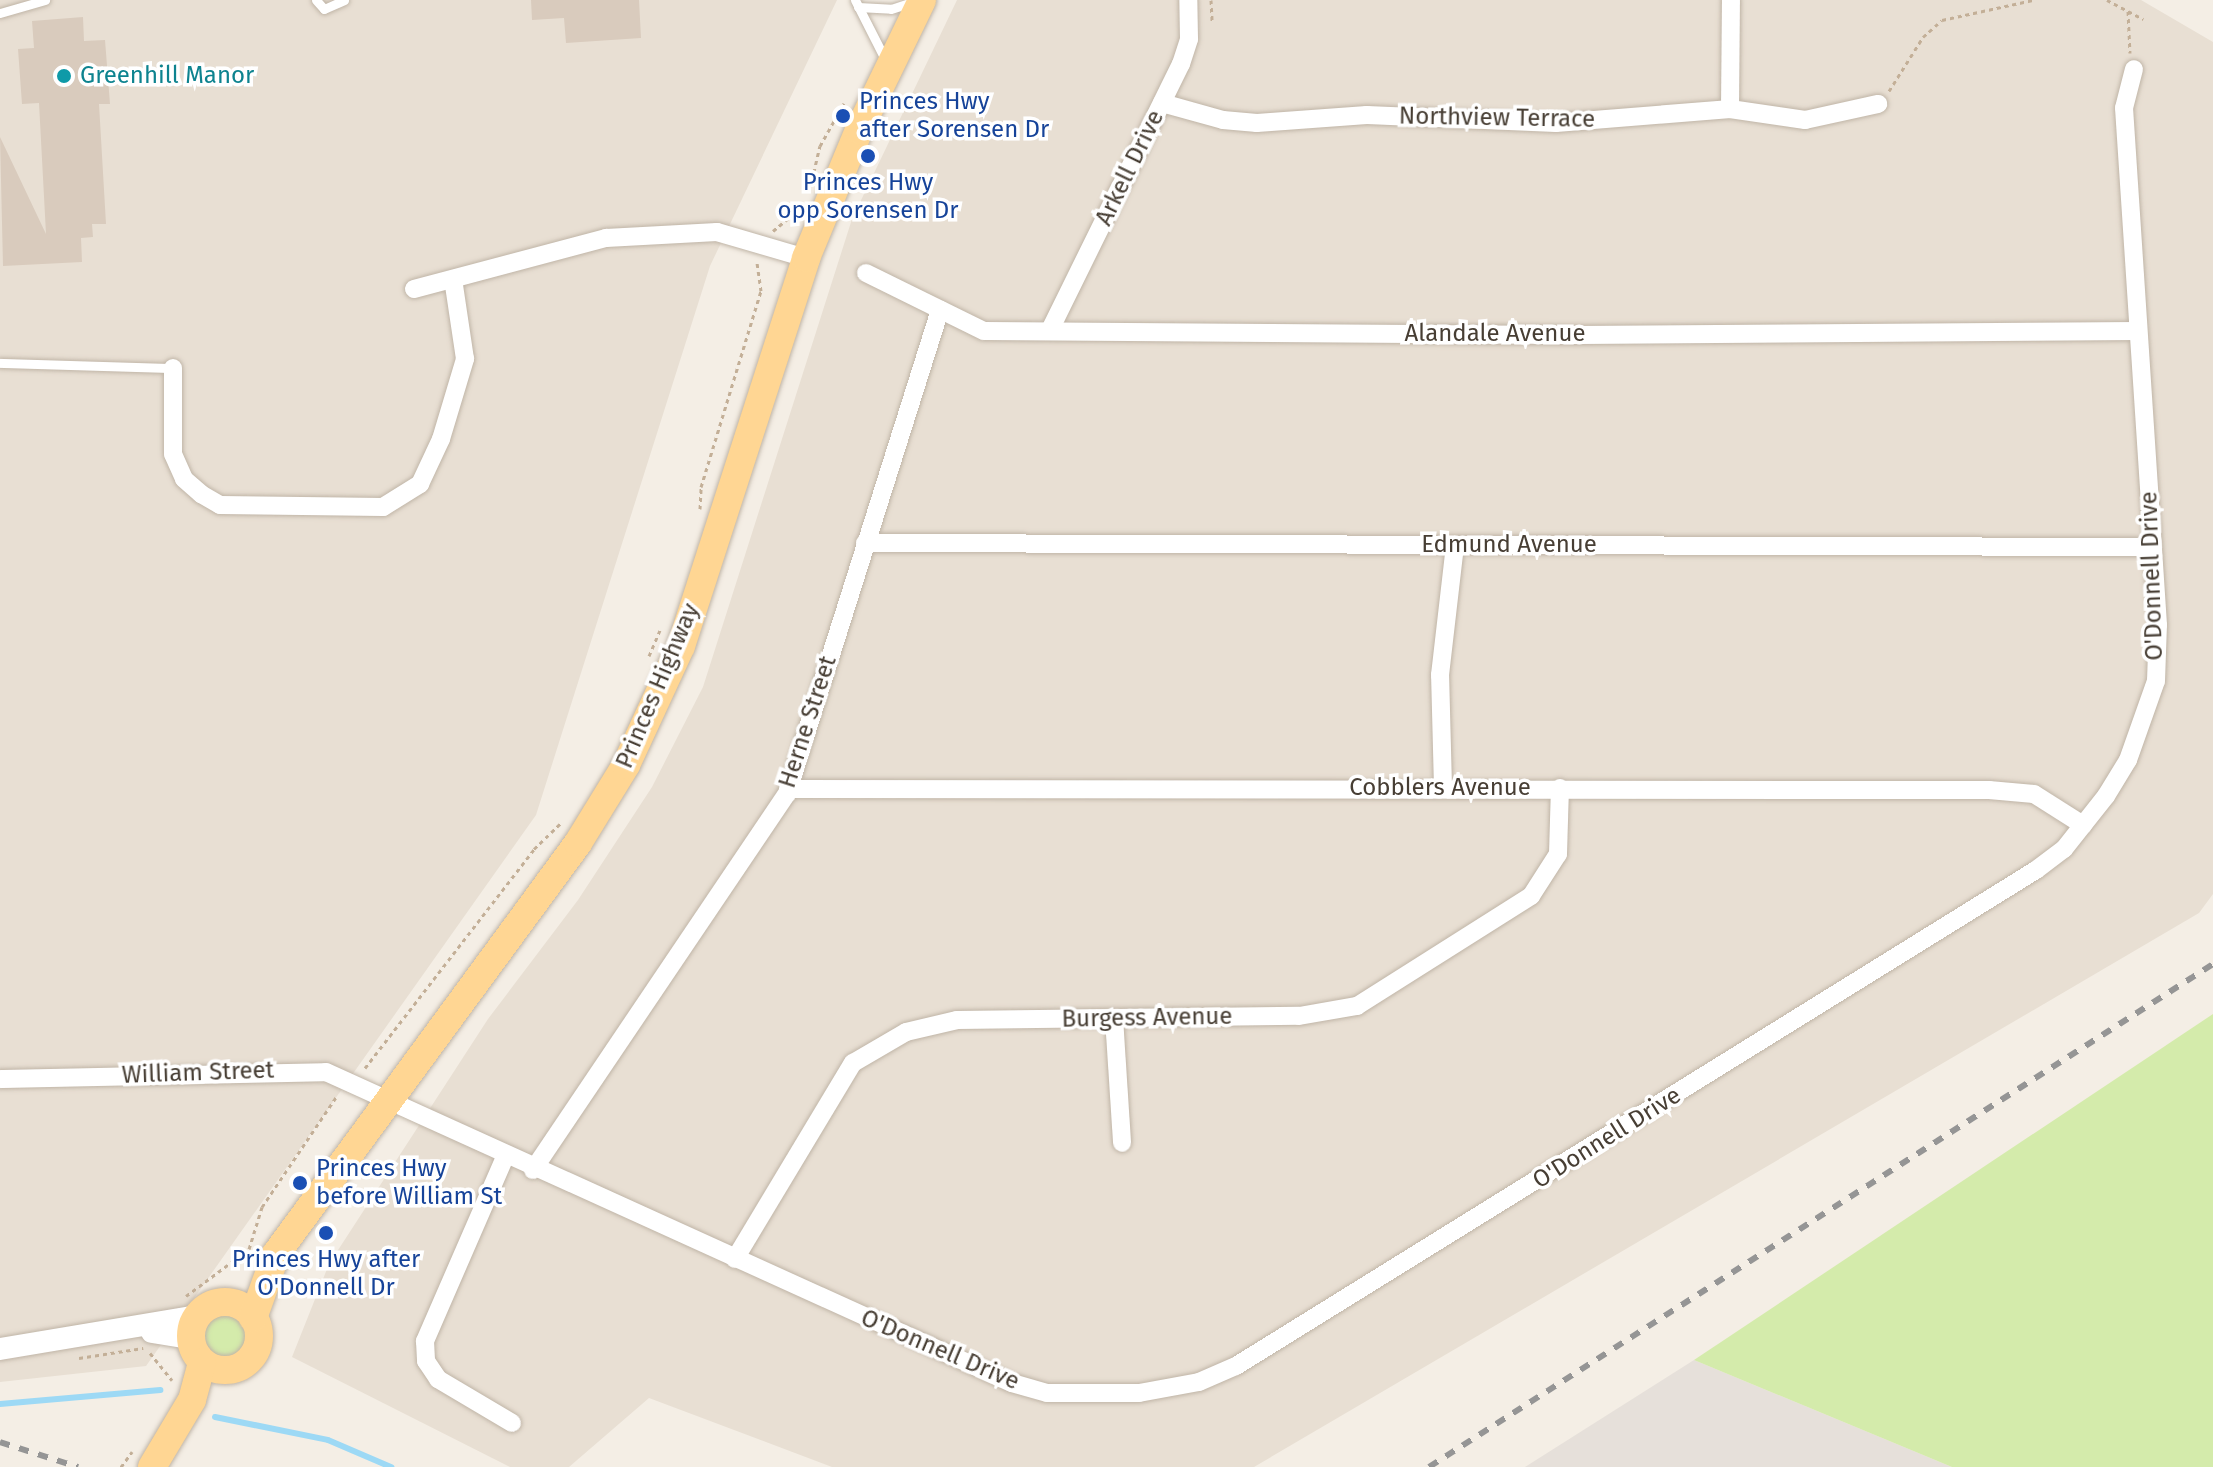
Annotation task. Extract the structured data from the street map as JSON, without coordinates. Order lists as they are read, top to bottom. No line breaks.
{"streets":{"main road":["Princes Highway"],"street":["Northview Terrace","Arkell Drive","Alandale Avenue","Edmund Avenue","O'Donnell Drive","Herne Street","Cobblers Avenue","Burgess Avenue","William Street"]},"crossings":[["Northview Terrace","Arkell Drive"],["Arkell Drive","Alandale Avenue"],["Alandale Avenue","O'Donnell Drive"],["Alandale Avenue","Herne Street"],["Edmund Avenue","O'Donnell Drive"],["Edmund Avenue","Herne Street"],["O'Donnell Drive","Princes Highway"],["O'Donnell Drive","Herne Street"],["O'Donnell Drive","Cobblers Avenue"],["O'Donnell Drive","Burgess Avenue"],["O'Donnell Drive","William Street"],["Princes Highway","William Street"],["Herne Street","Cobblers Avenue"],["Cobblers Avenue","Burgess Avenue"]],"places":["Greenhill Manor","Princes Hwy after Sorensen Dr","Princes Hwy opp Sorensen Dr","Princes Hwy before William St","Princes Hwy after O'Donnell Dr"]}
